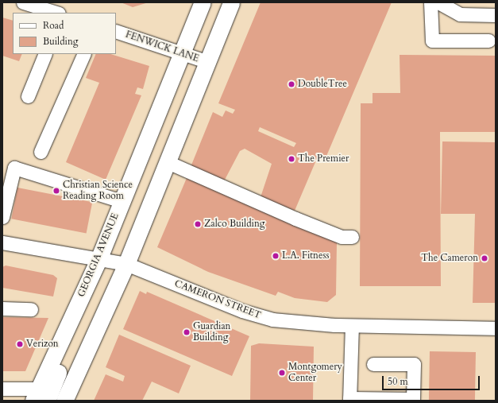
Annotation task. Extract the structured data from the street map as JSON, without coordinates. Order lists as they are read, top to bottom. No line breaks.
{"streets":{"main road":["GEORGIA AVENUE"],"street":["FENWICK LANE","CAMERON STREET"]},"crossings":[["FENWICK LANE","GEORGIA AVENUE"],["GEORGIA AVENUE","CAMERON STREET"]],"places":["DoubleTree","The Premier","Christian Science Reading Room","Zalco Building","L.A. Fitness","The Cameron","Guardian Building","Verizon","Montgomery Center"],"legend":["Road","Building"],"scale_bar":"50 m"}
